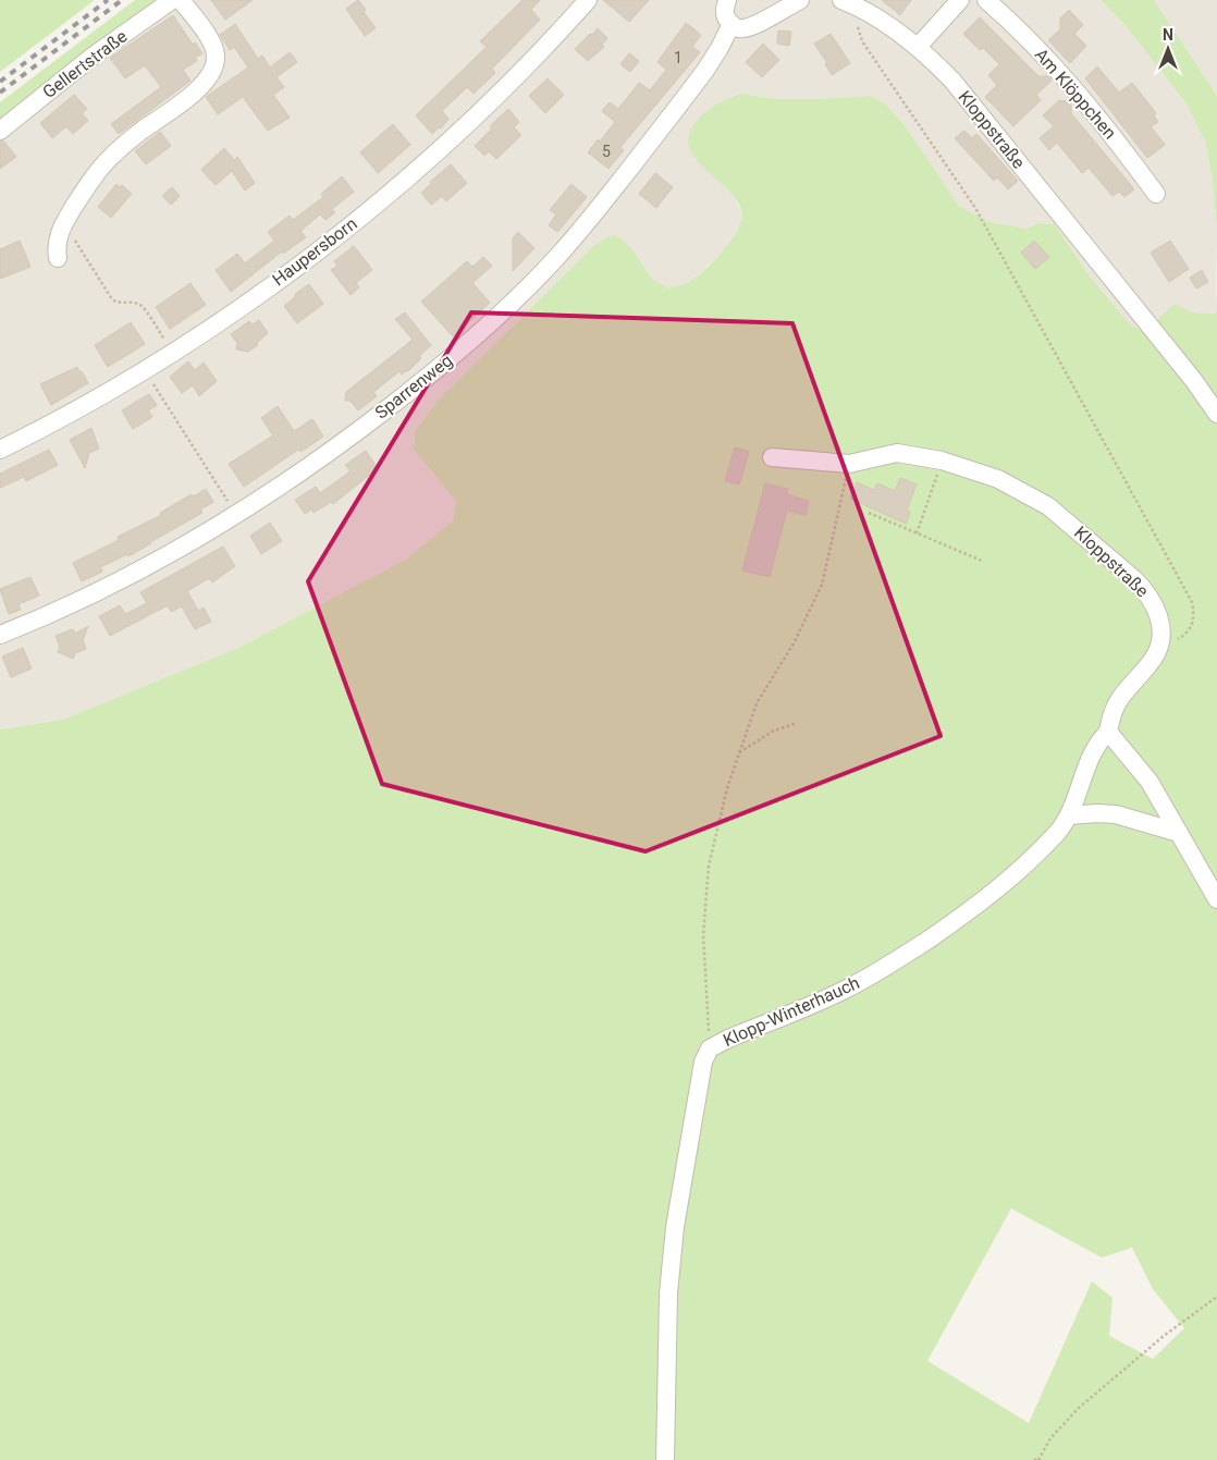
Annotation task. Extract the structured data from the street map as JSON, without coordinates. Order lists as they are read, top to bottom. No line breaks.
{"streets":{"street":["Gellertstraße","Am Klöppchen","Kloppstraße","Haupersborn","Sparrenweg","Klopp-Winterhauch"]},"house_numbers":["1","5"],"north":"top"}
